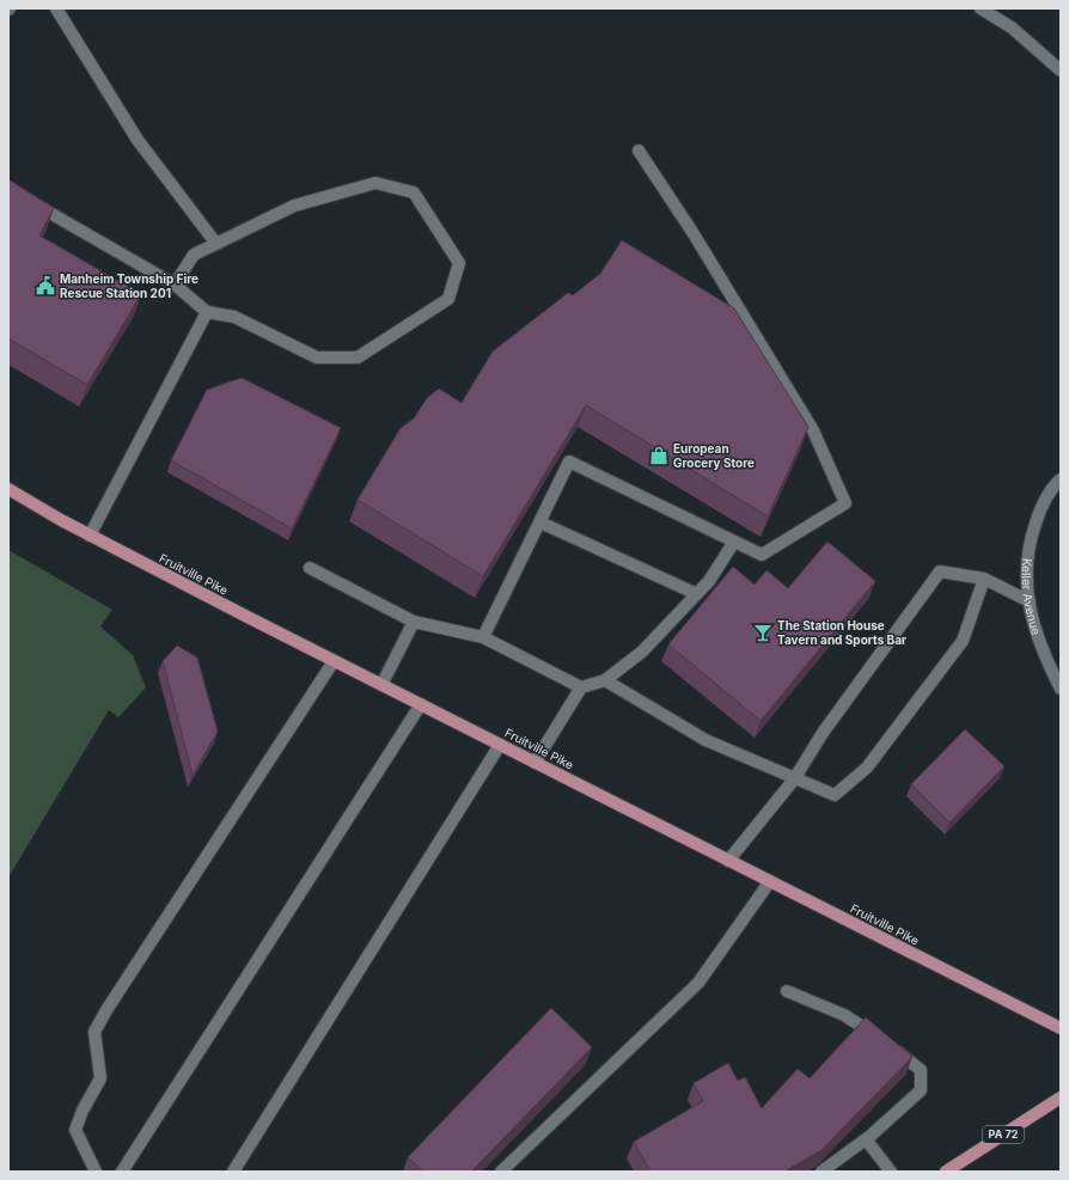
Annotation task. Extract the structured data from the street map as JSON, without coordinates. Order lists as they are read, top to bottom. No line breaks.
{"streets":{"main road":["Fruitville Pike","Keller Avenue","PA 72"]},"places":{"public building":["Manheim Township Fire Rescue Station 201"],"shop":["European Grocery Store"],"bar":["The Station House Tavern and Sports Bar"]}}
